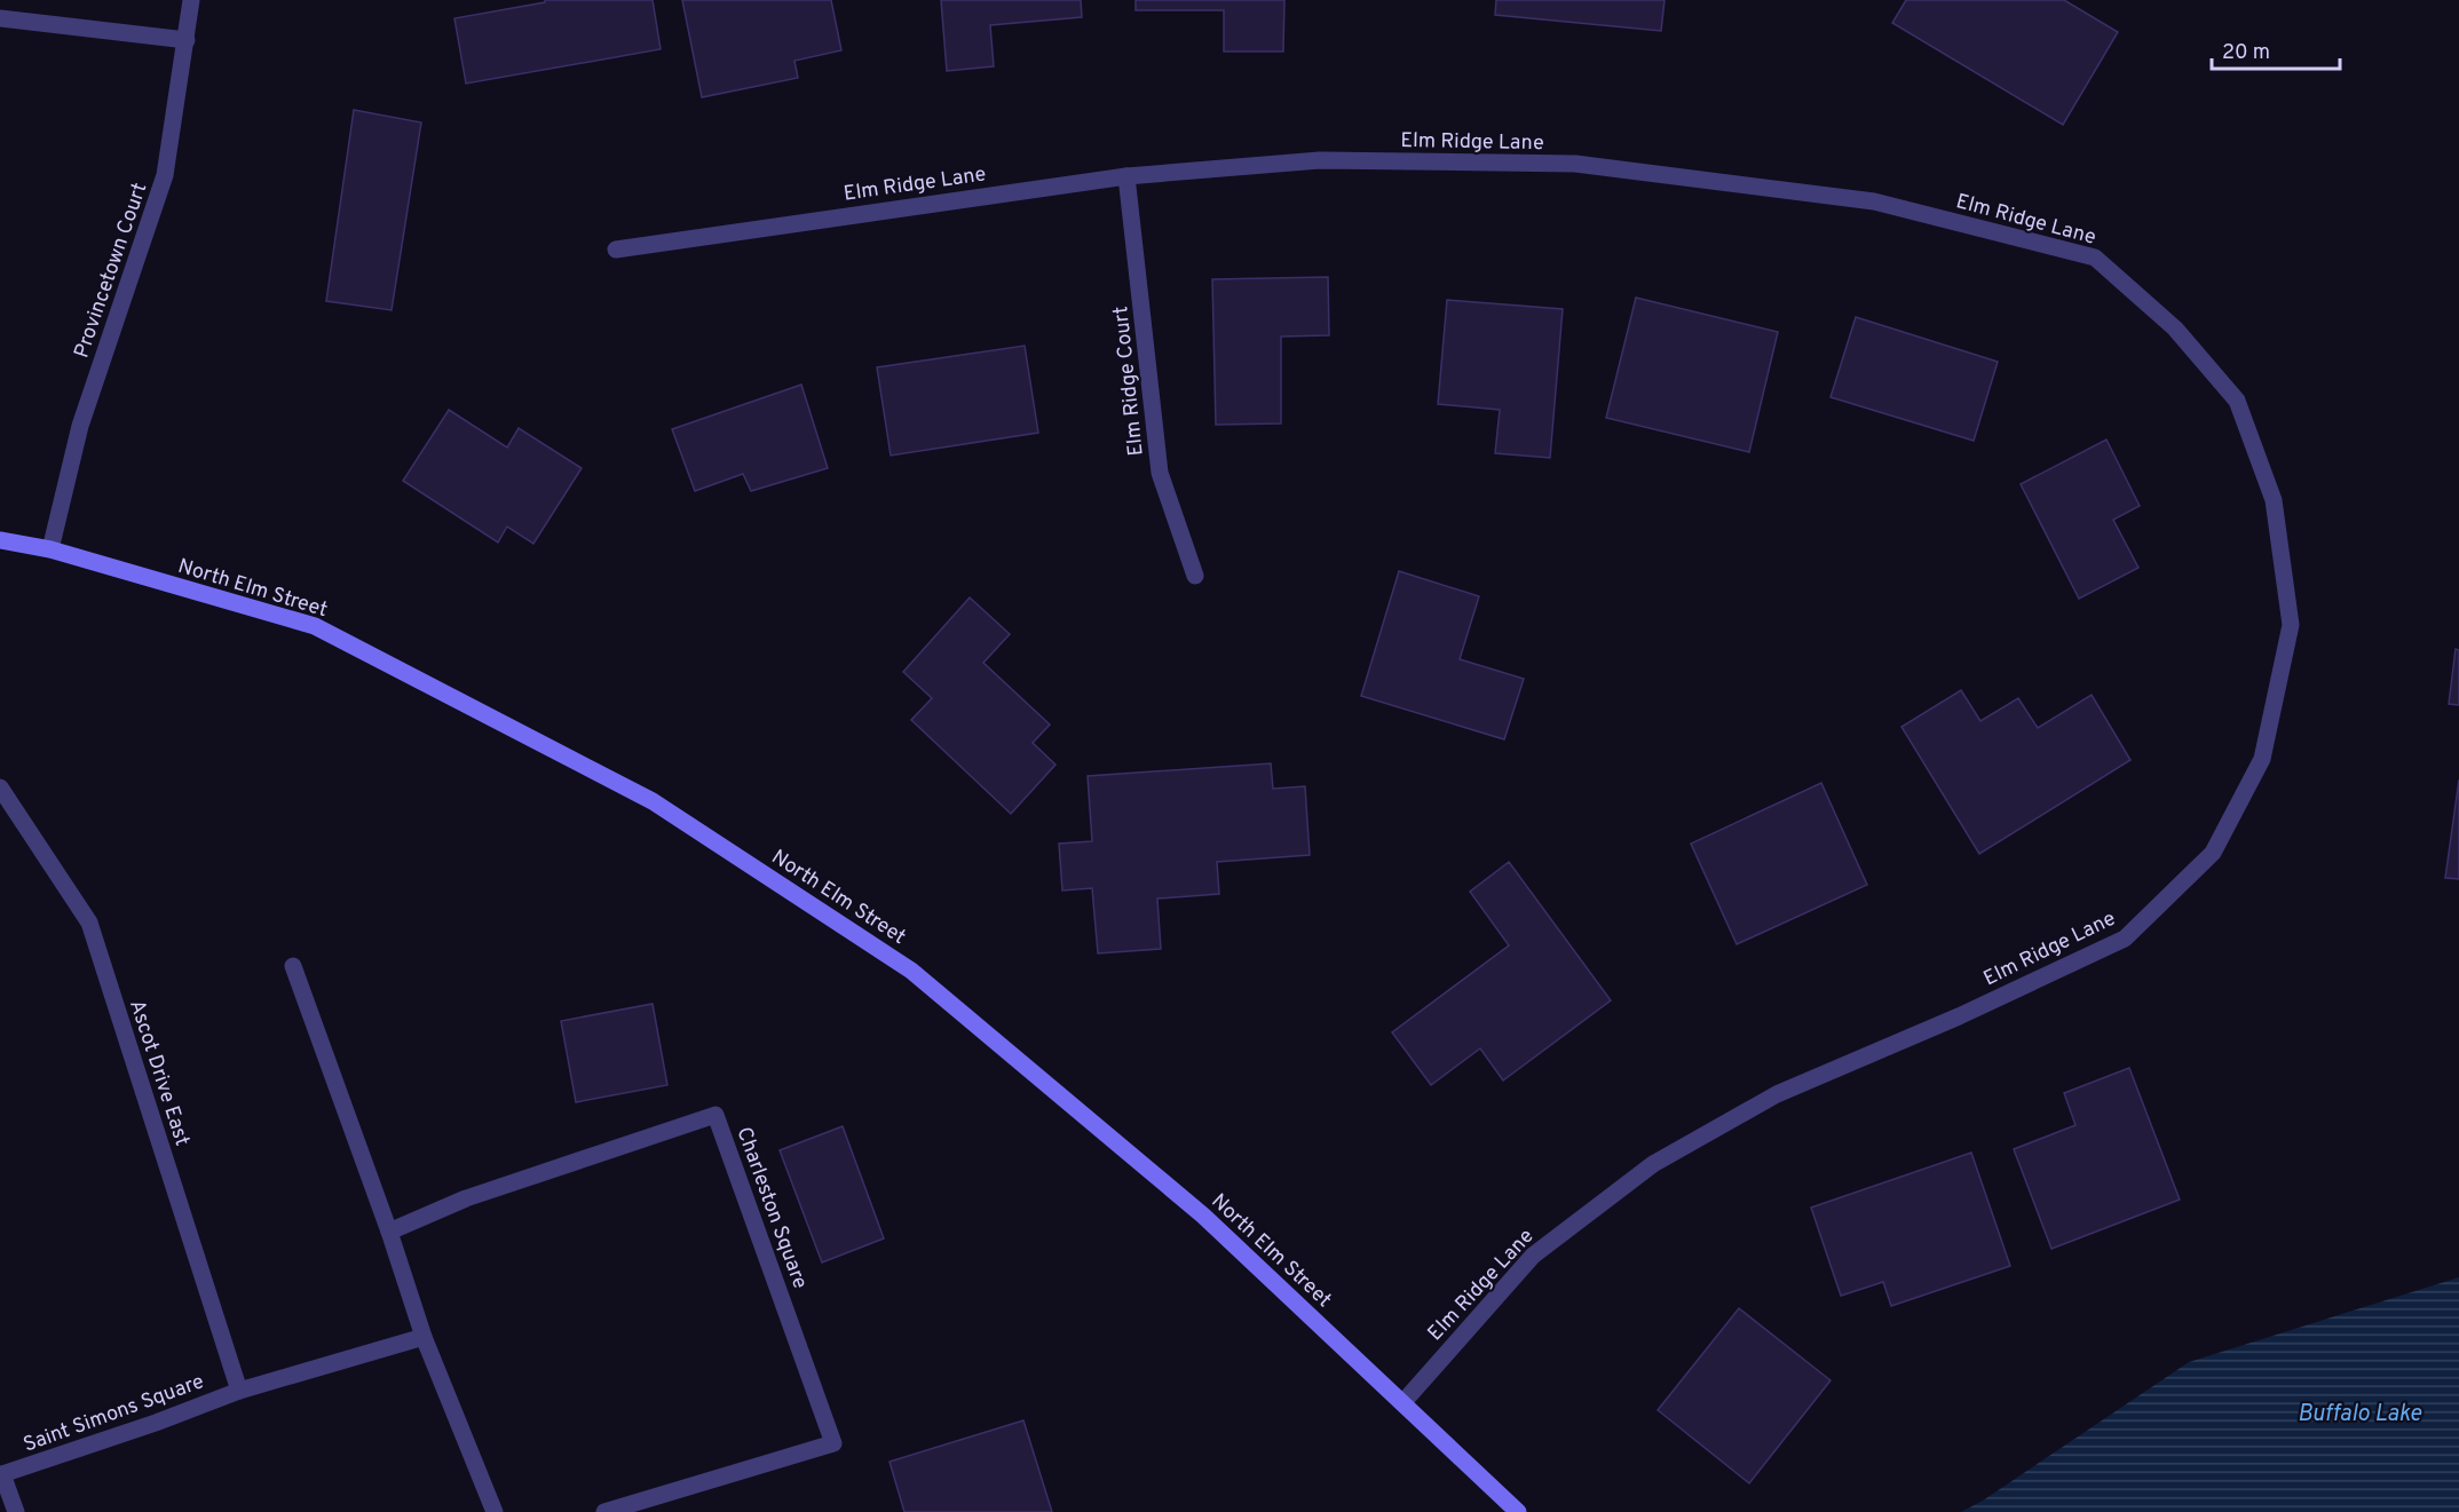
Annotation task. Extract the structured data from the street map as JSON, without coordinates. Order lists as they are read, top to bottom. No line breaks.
{"streets":{"main road":["North Elm Street"],"street":["Elm Ridge Lane","Provincetown Court","Elm Ridge Court","Ascot Drive East","Charleston Square","Saint Simons Square"]},"crossings":[["Elm Ridge Lane","Elm Ridge Court"],["Elm Ridge Lane","North Elm Street"],["Provincetown Court","North Elm Street"],["Ascot Drive East","Saint Simons Square"]],"water":["Buffalo Lake"],"scale_bar":"20 m"}
